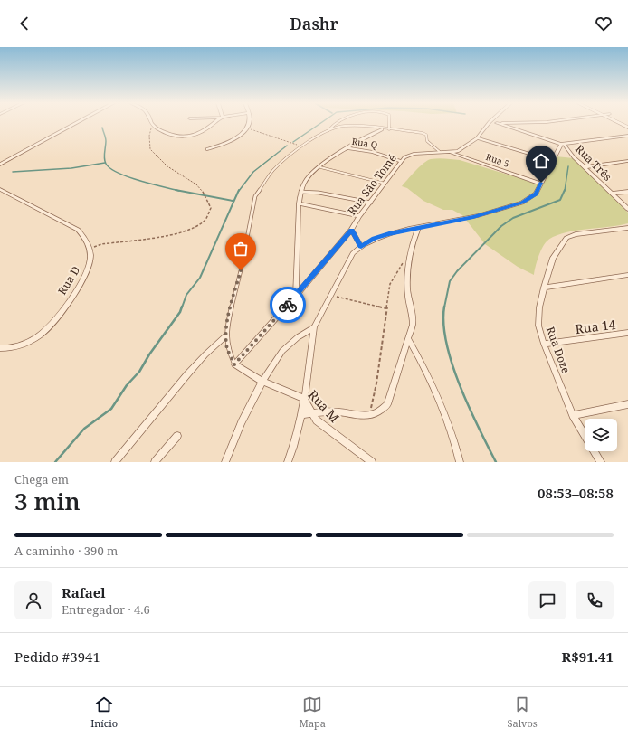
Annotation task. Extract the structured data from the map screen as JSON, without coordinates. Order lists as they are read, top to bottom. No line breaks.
{"streets":{"street":["Rua Q","Rua 5","Rua Três","Rua São Tomé","Rua D","Rua 14","Rua Doze","Rua M"]},"crossings":[["Rua Q","Rua São Tomé"],["Rua 5","Rua São Tomé"],["Rua São Tomé","Rua M"],["Rua 14","Rua Doze"]],"page":{"header":"Dashr","heading":["3 min","Chega em","08:53–08:58"],"panel":["Rafael","Entregador · 4.6","Pedido #3941","R$91.41"],"bar":"A caminho · 390 m","tabs":["Início","Mapa","Salvos"]}}
